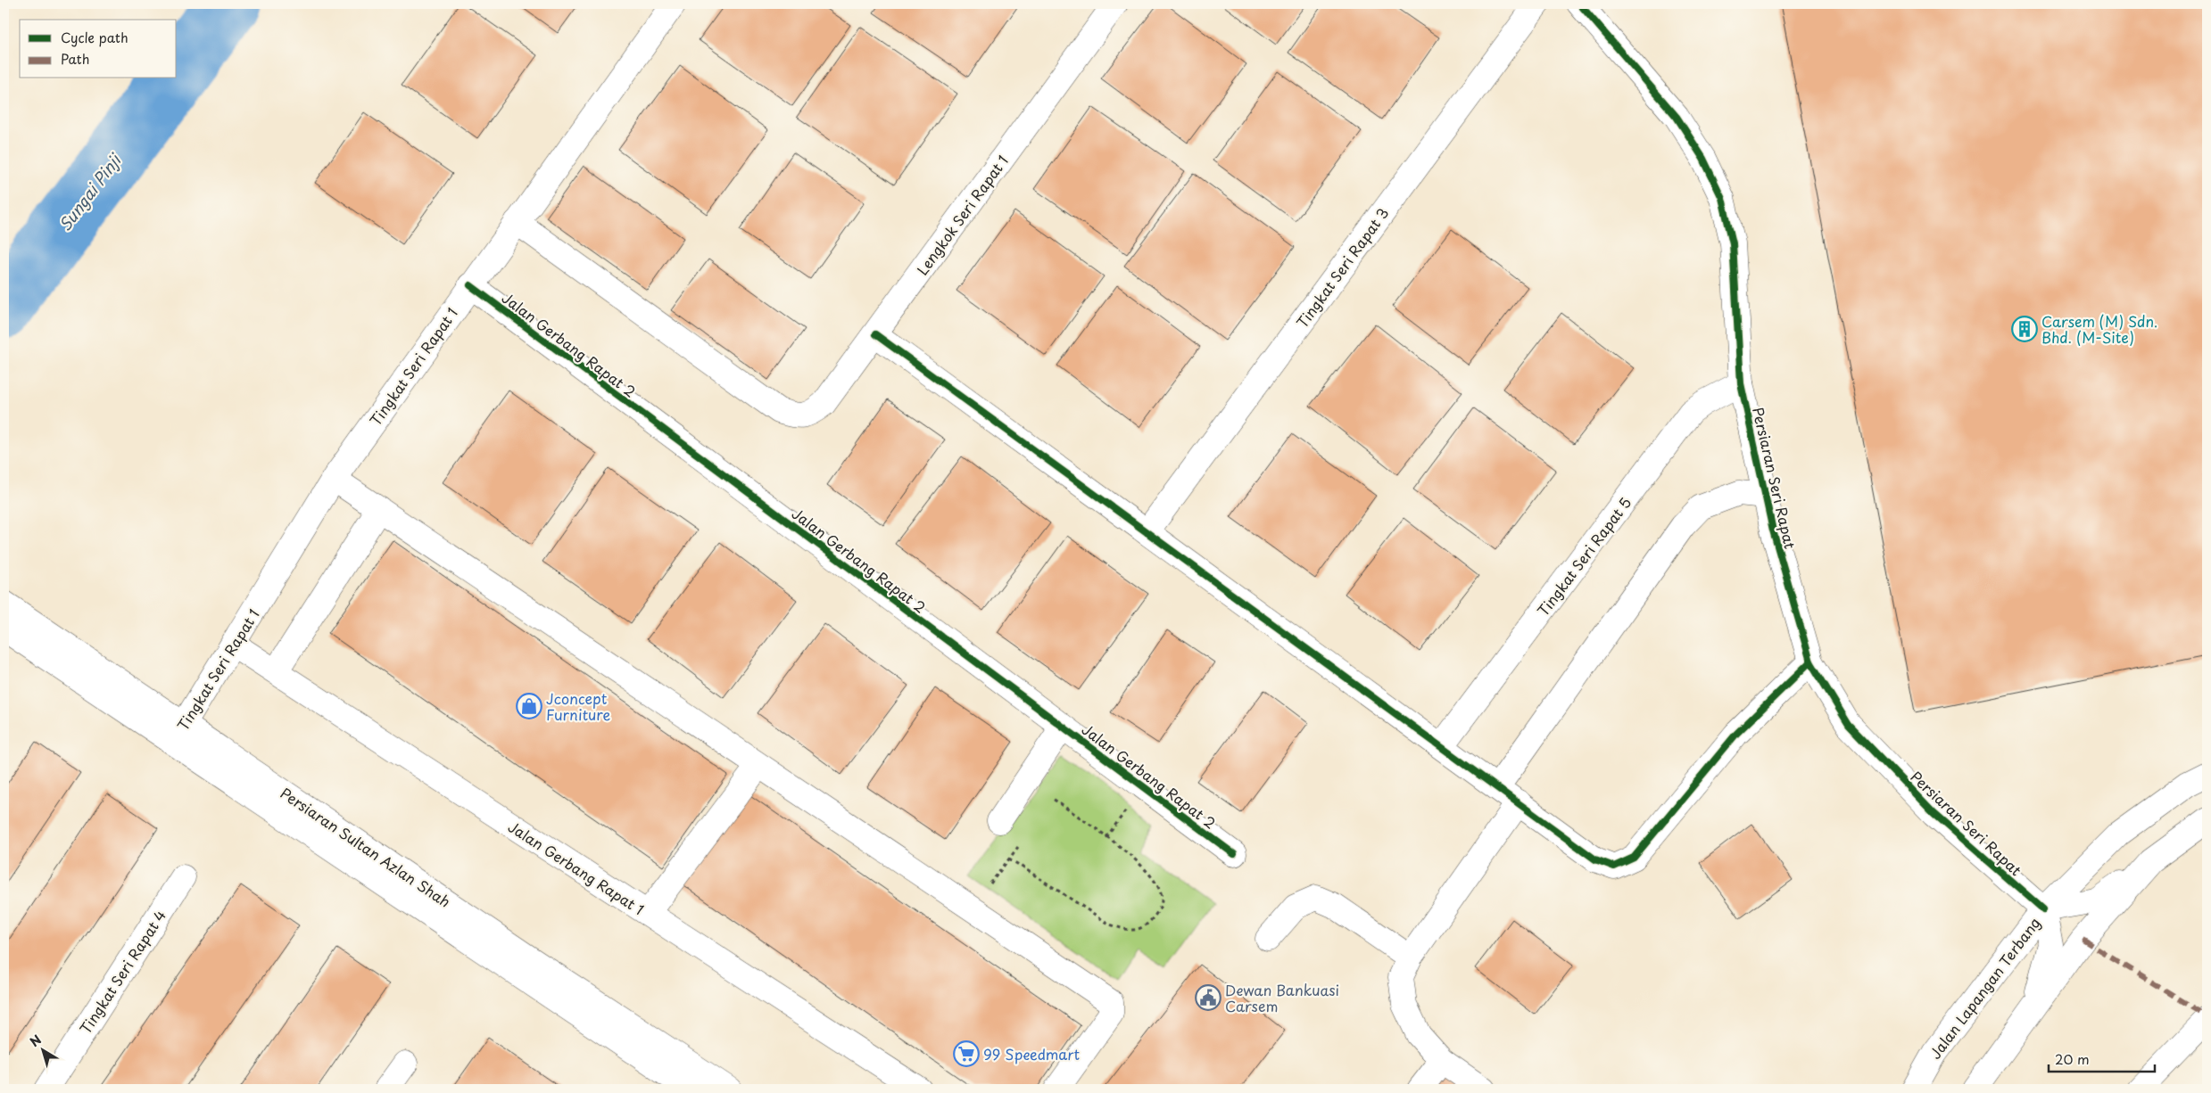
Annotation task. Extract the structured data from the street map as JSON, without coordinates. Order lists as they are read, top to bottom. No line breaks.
{"streets":{"street":["Lengkok Seri Rapat 1","Tingkat Seri Rapat 3","Jalan Gerbang Rapat 2","Tingkat Seri Rapat 1","Persiaran Seri Rapat","Tingkat Seri Rapat 5","Persiaran Sultan Azlan Shah","Jalan Gerbang Rapat 1","Tingkat Seri Rapat 4","Jalan Lapangan Terbang"]},"crossings":[["Lengkok Seri Rapat 1","Tingkat Seri Rapat 1"],["Jalan Gerbang Rapat 2","Tingkat Seri Rapat 1"],["Tingkat Seri Rapat 1","Persiaran Sultan Azlan Shah"],["Tingkat Seri Rapat 1","Jalan Gerbang Rapat 1"],["Persiaran Seri Rapat","Tingkat Seri Rapat 5"],["Persiaran Seri Rapat","Jalan Lapangan Terbang"]],"water":["Sungai Pinji"],"places":{"building":["Carsem (M) Sdn. Bhd. (M-Site)"],"shop":["Jconcept Furniture"],"public building":["Dewan Bankuasi Carsem"],"supermarket":["99 Speedmart"]},"legend":["Cycle path","Path"],"scale_bar":"20 m","north":"top left"}
